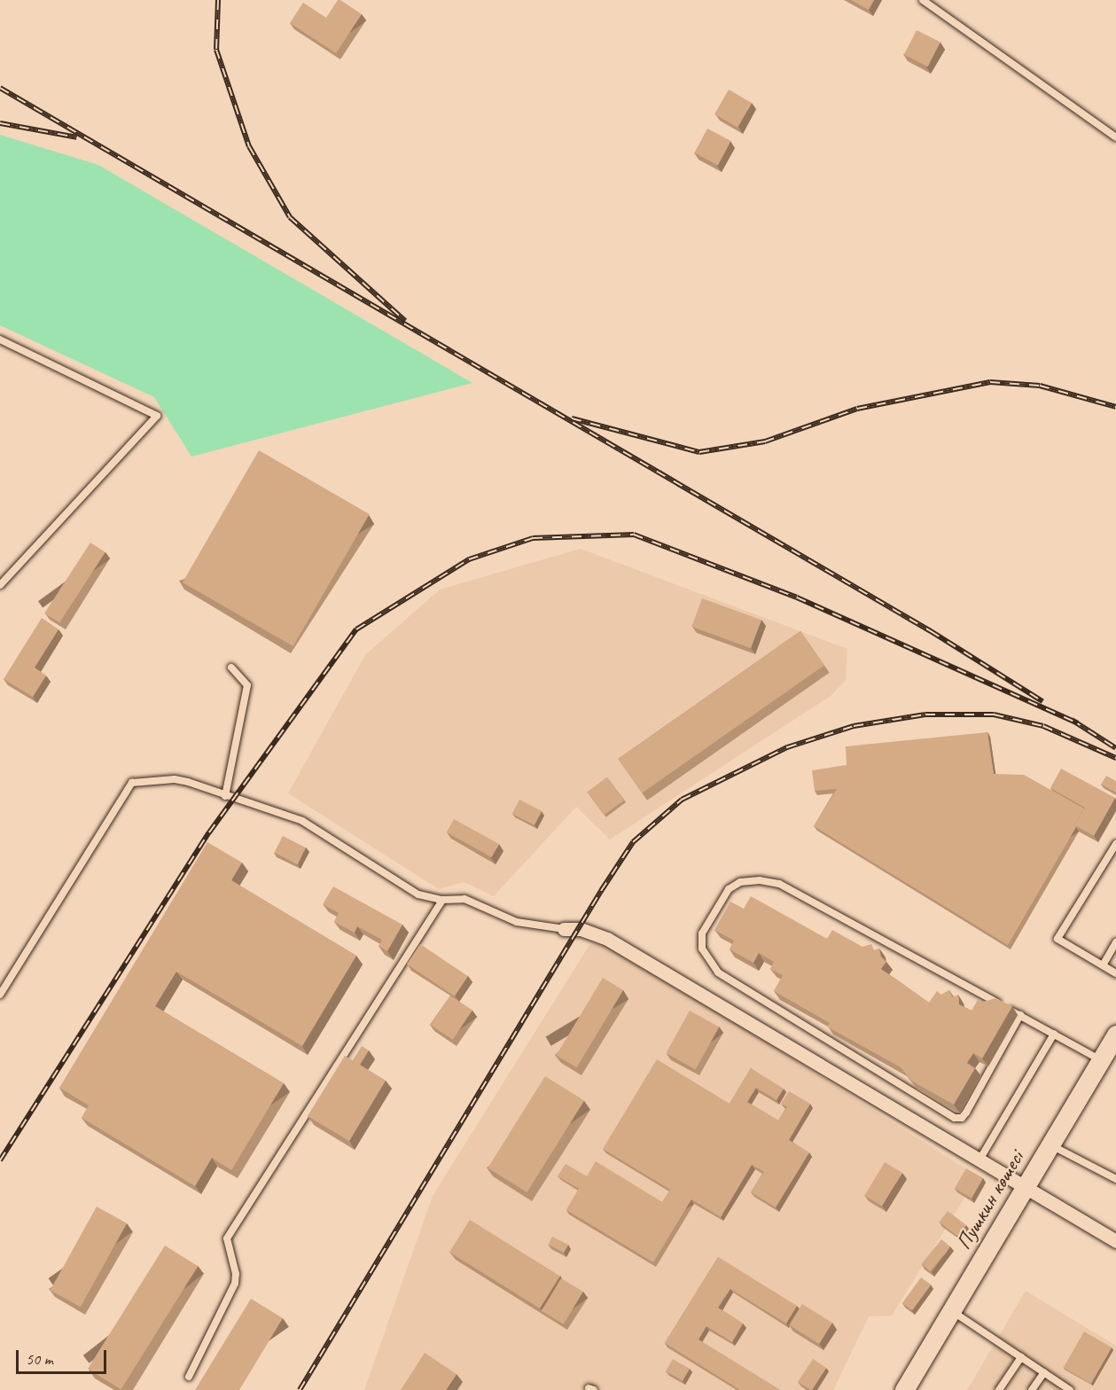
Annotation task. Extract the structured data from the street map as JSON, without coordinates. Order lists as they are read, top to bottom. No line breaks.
{"streets":{"main road":["Пушкин көшесі"]},"scale_bar":"50 m"}
